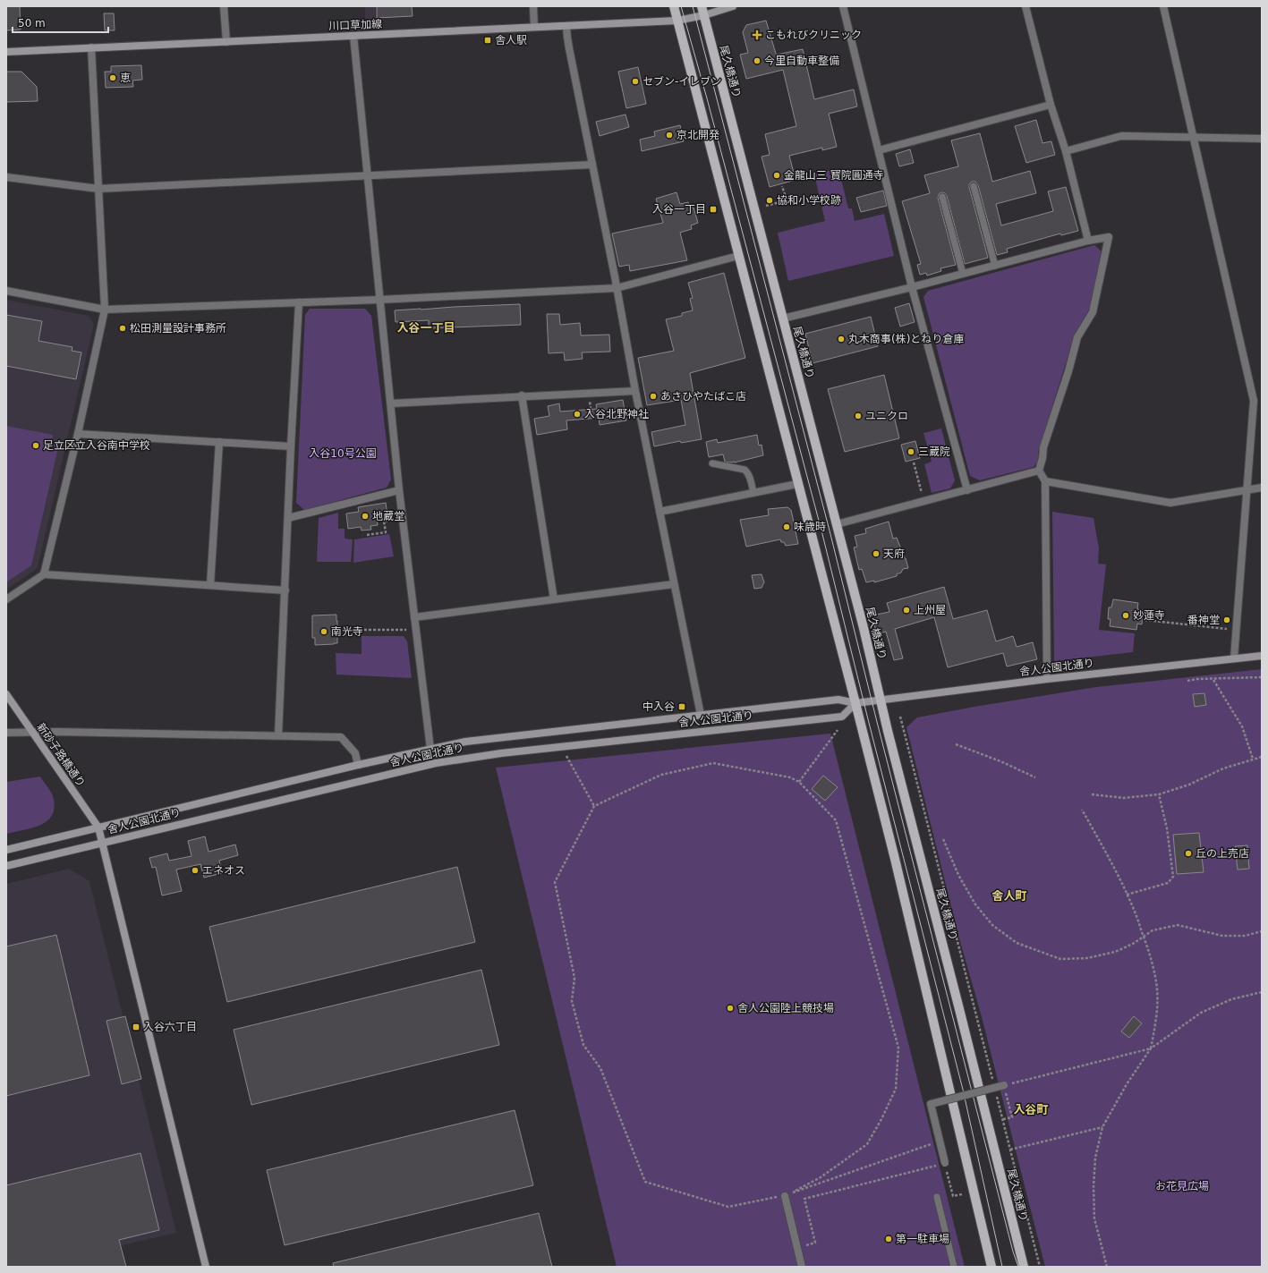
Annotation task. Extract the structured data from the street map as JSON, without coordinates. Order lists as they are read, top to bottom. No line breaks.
{"streets":{"main road":["尾久橋通り"],"street":["川口草加線","舎人公園北通り","新砂子路橋通り"]},"crossings":[["川口草加線","尾久橋通り"],["尾久橋通り","舎人公園北通り"],["舎人公園北通り","新砂子路橋通り"]],"districts":["入谷一丁目","舎人町","入谷町"],"parks":["入谷10号公園","お花見広場"],"places":{"health":["こもれびクリニック"],"transit":["舎人駅","入谷一丁目","中入谷","入谷六丁目"],"other":["今里自動車整備","恵","セブン-イレブン","京北開発","金龍山三 寳院圓通寺","協和小学校跡","松田測量設計事務所","丸木商事(株)とねり倉庫","あさひやたばこ店","入谷北野神社","ユニクロ","足立区立入谷南中学校","三蔵院","地蔵堂","味歳時","天府","上州屋","妙蓮寺","番神堂","南光寺","丘の上売店","エネオス","舎人公園陸上競技場","第一駐車場"]},"scale_bar":"50 m"}
